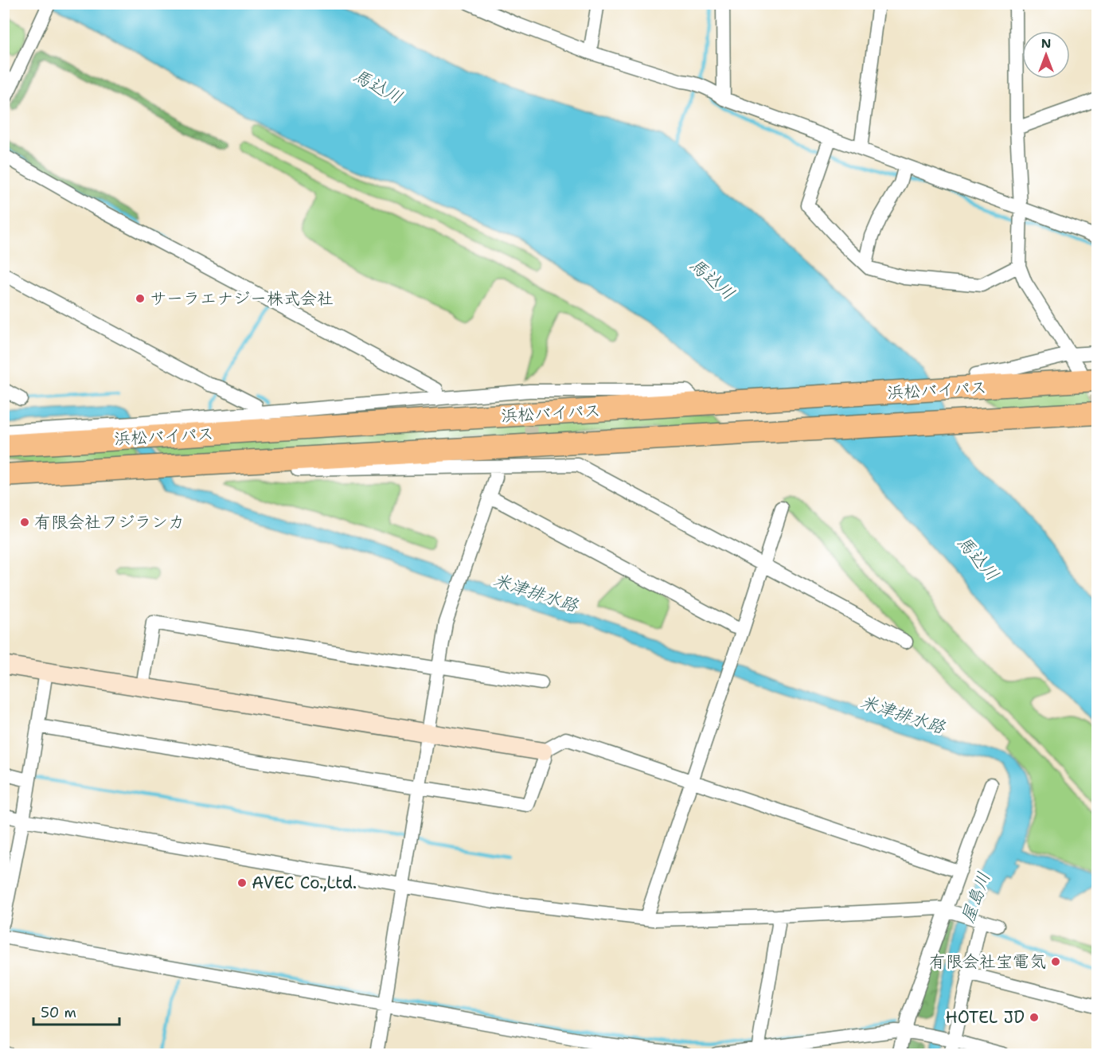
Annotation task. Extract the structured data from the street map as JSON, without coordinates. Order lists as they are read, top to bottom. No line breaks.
{"streets":{"highway":["浜松バイパス"]},"water":["馬込川","米津排水路","屋島川"],"places":["サーラエナジー株式会社","有限会社フジランカ","AVEC Co.,Ltd.","有限会社宝電気","HOTEL JD"],"scale_bar":"50 m","north":"top"}
